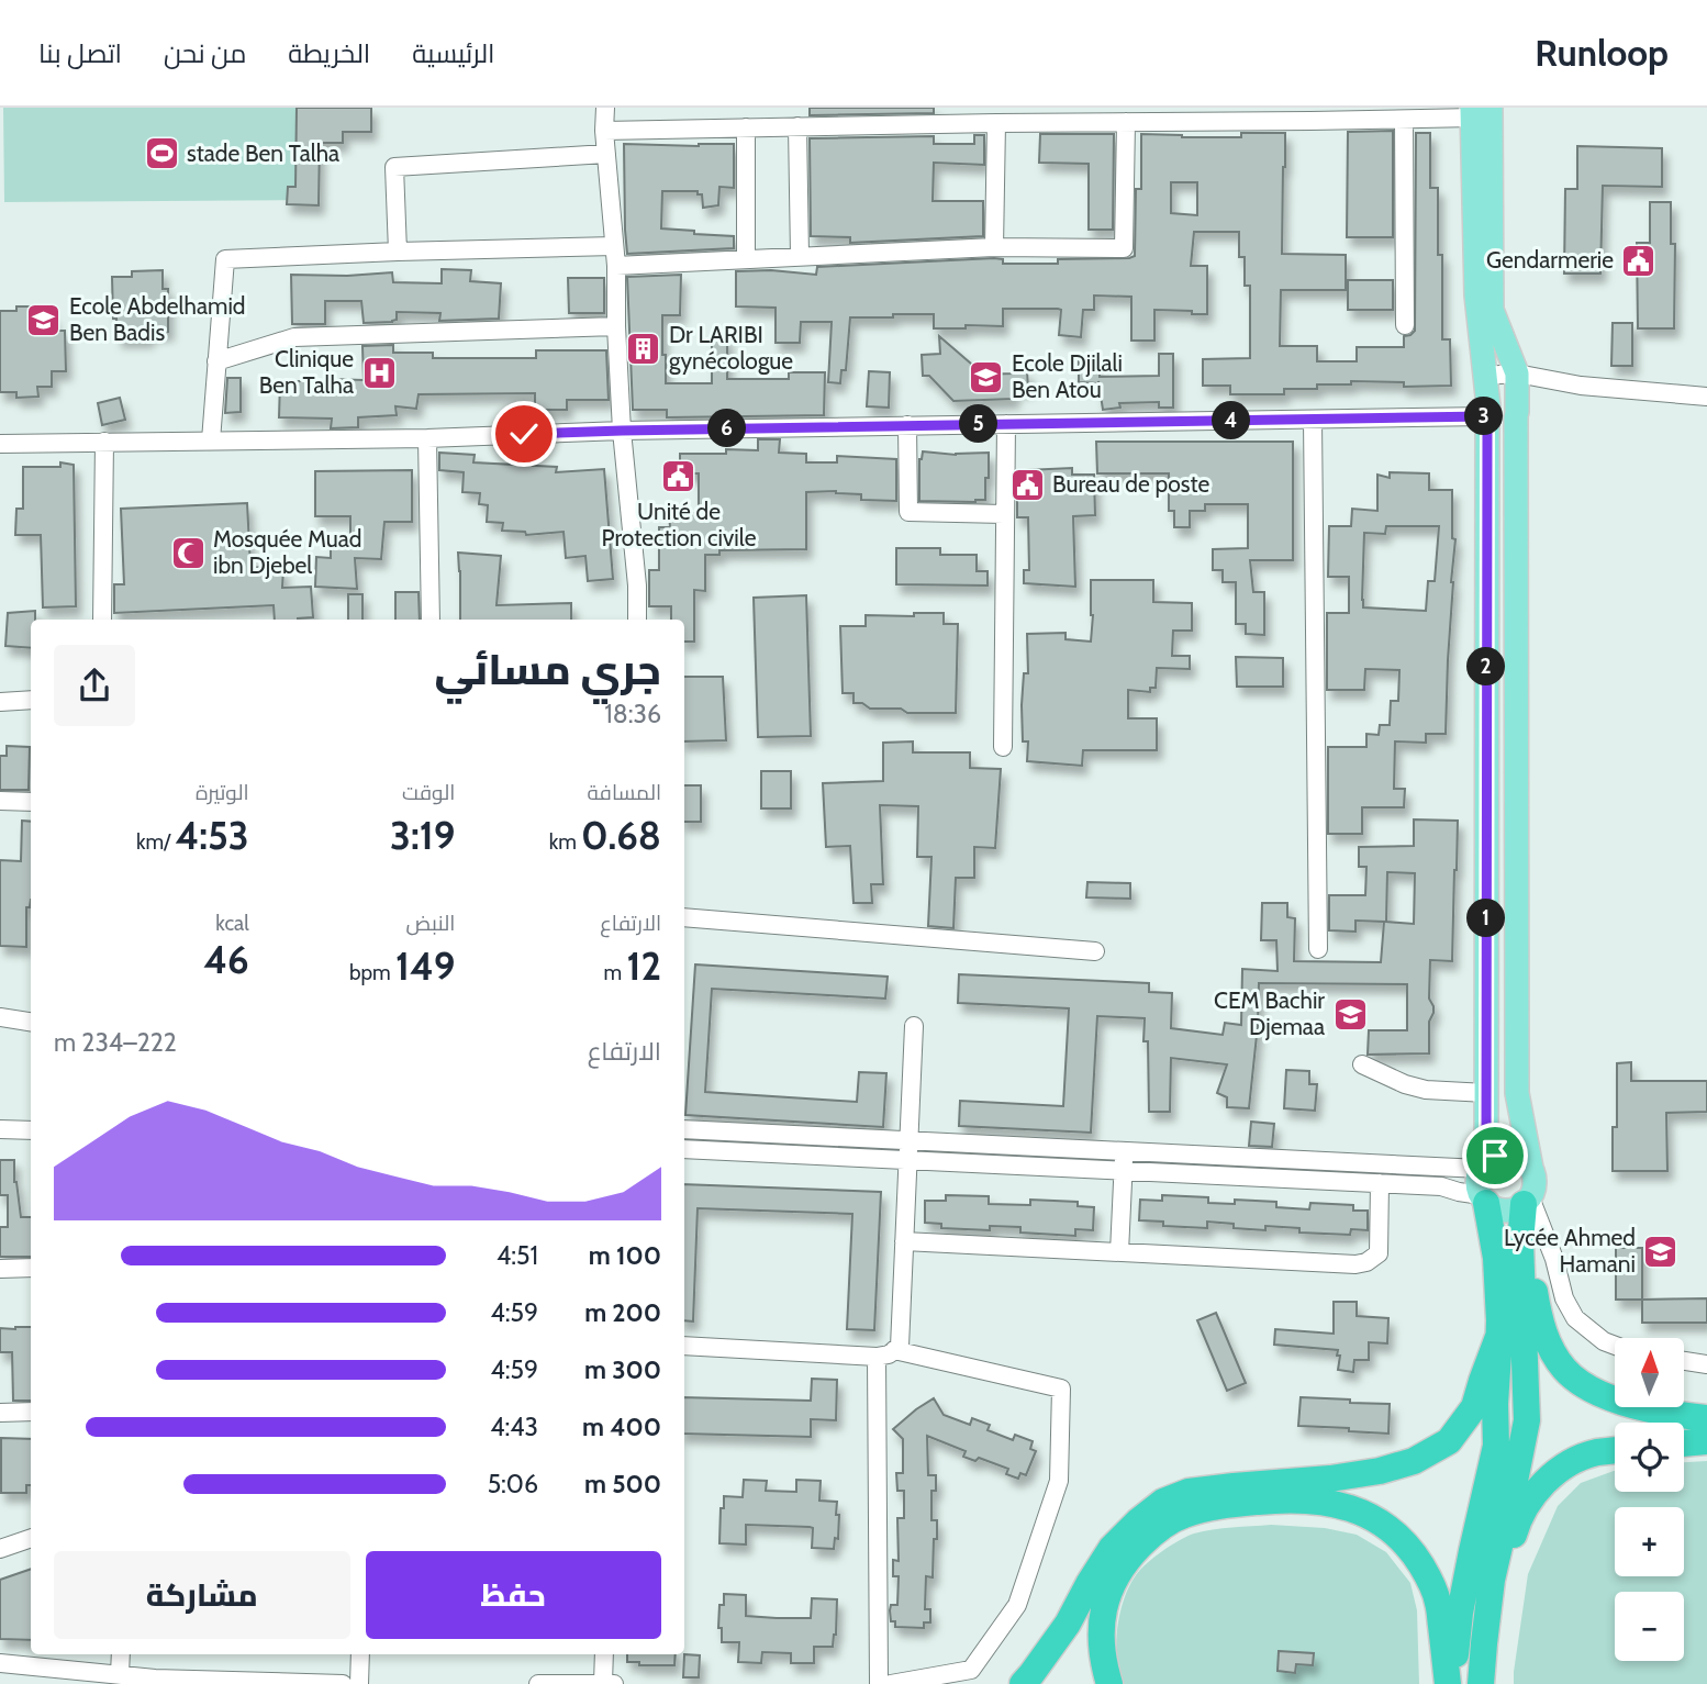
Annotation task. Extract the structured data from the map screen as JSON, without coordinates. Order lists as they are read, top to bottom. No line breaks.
{"places":{"sports":["stade Ben Talha"],"public building":["Gendarmerie","Unité de Protection civile","Bureau de poste"],"school or university":["Ecole Abdelhamid Ben Badis","Ecole Djilali Ben Atou","CEM Bachir Djemaa","Lycée Ahmed Hamani"],"building":["Dr LARIBI gynécologue"],"hospital":["Clinique Ben Talha"],"mosque":["Mosquée Muad ibn Djebel"]},"north":"top","page":{"header":"Runloop","nav":["الرئيسية","الخريطة","من نحن","اتصل بنا"],"pins":["3","4","5","6","2","1"],"heading":["جري مسائي","18:36"],"stats":[["المسافة","0.68 km"],["الوقت","3:19"],["الوتيرة","4:53 /km"],["الارتفاع","12 m"],["النبض","149 bpm"],["kcal","46"]],"chart":["الارتفاع","222–234 m"],"list":[{"name":"100 m","note":"4:51"},{"name":"200 m","note":"4:59"},{"name":"300 m","note":"4:59"},{"name":"400 m","note":"4:43"},{"name":"500 m","note":"5:06"}],"map_buttons":["+","−"],"buttons":["حفظ","مشاركة"]}}
